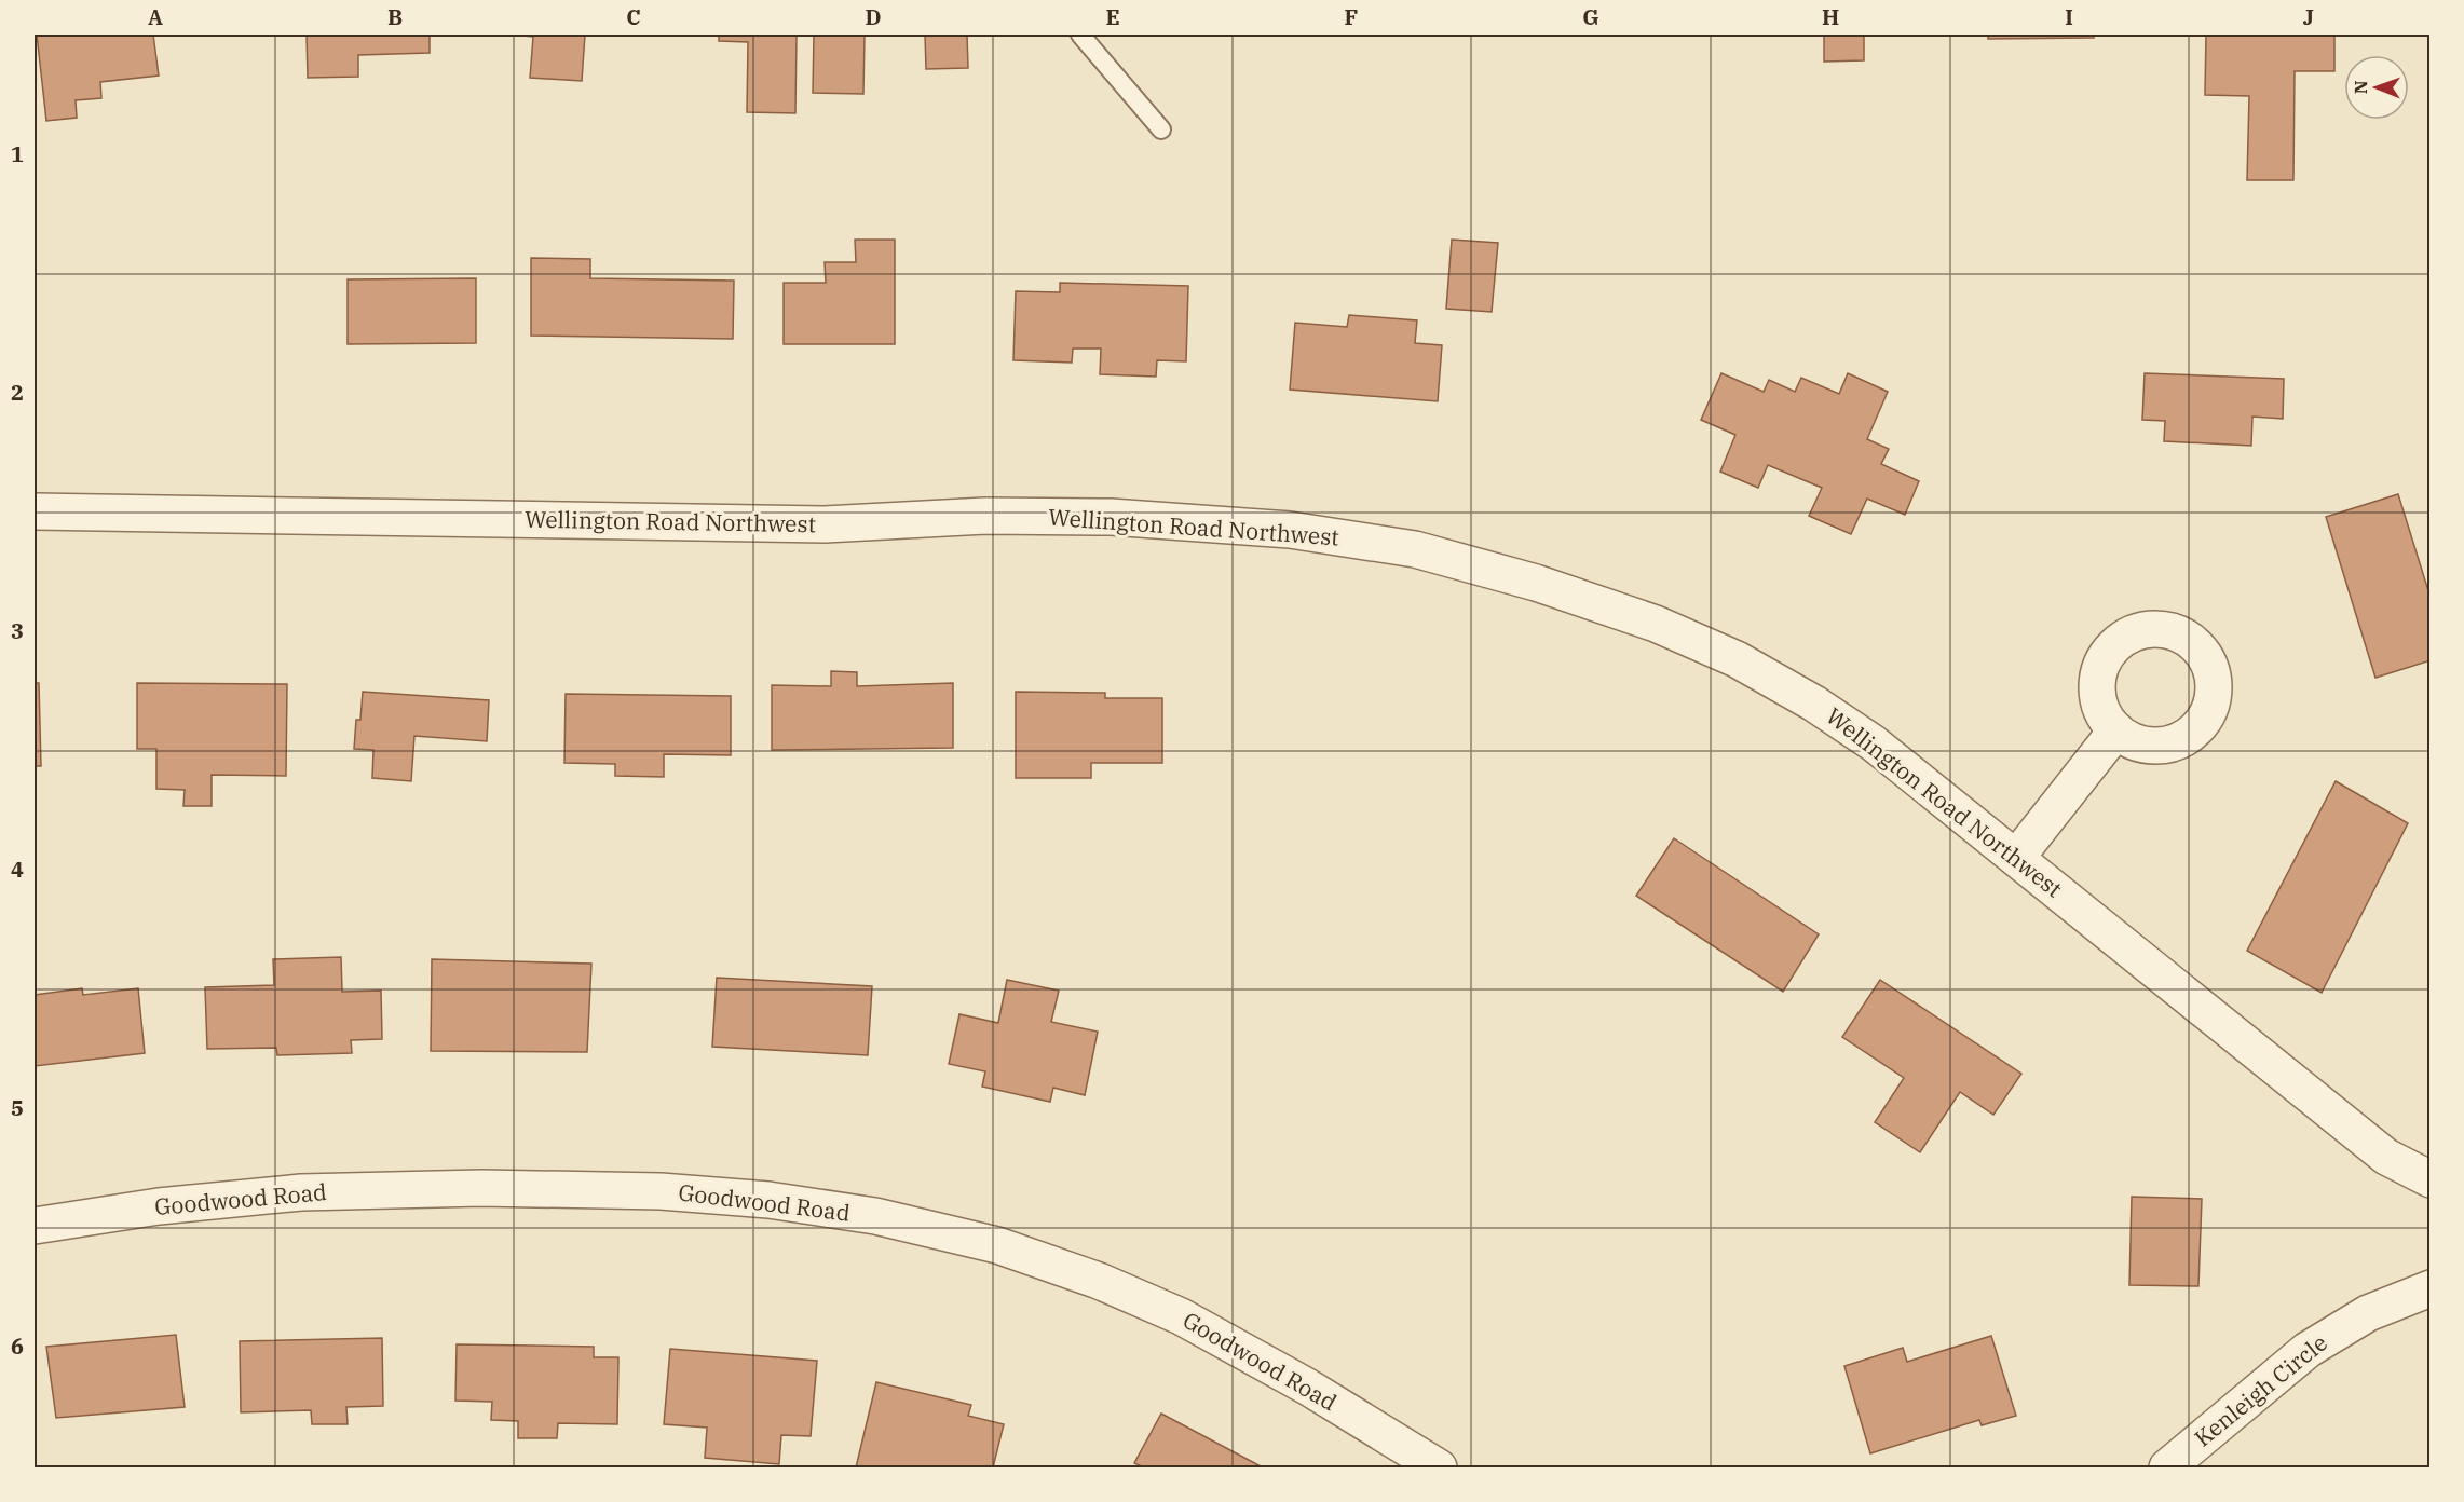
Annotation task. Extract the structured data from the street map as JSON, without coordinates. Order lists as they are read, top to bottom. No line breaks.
{"streets":{"street":["Wellington Road Northwest","Goodwood Road","Kenleigh Circle"]},"north":"left","grid":{"columns":["A","B","C","D","E","F","G","H","I","J"],"rows":["1","2","3","4","5","6"]}}
